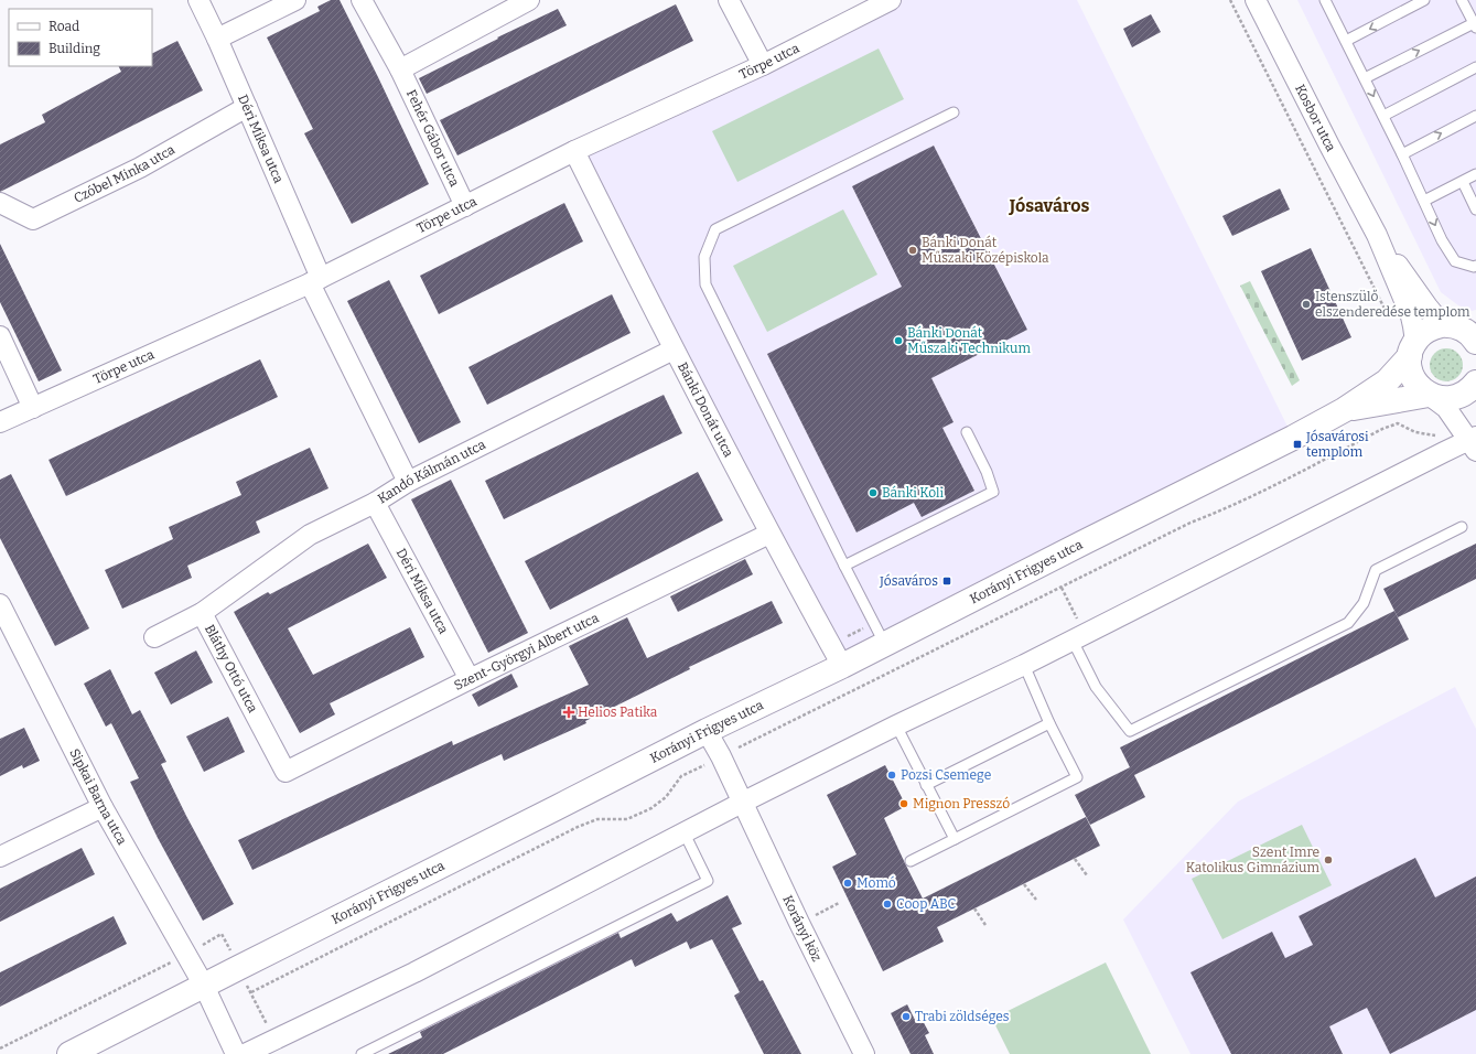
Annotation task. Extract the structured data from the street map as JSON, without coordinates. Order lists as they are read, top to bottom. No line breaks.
{"streets":{"street":["Törpe utca","Kosbor utca","Fehér Gábor utca","Déri Miksa utca","Czóbel Minka utca","Bánki Donát utca","Kandó Kálmán utca","Korányi Frigyes utca","Szent-Györgyi Albert utca","Bláthy Ottó utca","Sipkai Barna utca","Korányi köz"]},"crossings":[["Törpe utca","Fehér Gábor utca"],["Törpe utca","Déri Miksa utca"],["Törpe utca","Bánki Donát utca"],["Déri Miksa utca","Czóbel Minka utca"],["Déri Miksa utca","Kandó Kálmán utca"],["Déri Miksa utca","Szent-Györgyi Albert utca"],["Bánki Donát utca","Kandó Kálmán utca"],["Bánki Donát utca","Korányi Frigyes utca"],["Bánki Donát utca","Szent-Györgyi Albert utca"],["Kandó Kálmán utca","Bláthy Ottó utca"],["Korányi Frigyes utca","Sipkai Barna utca"],["Korányi Frigyes utca","Korányi köz"],["Szent-Györgyi Albert utca","Bláthy Ottó utca"]],"districts":["Jósaváros"],"places":{"other":["Bánki Donát Műszaki Középiskola","Istenszülő elszenderedése templom","Bánki Donát Műszaki Technikum","Bánki Koli","Pozsi Csemege","Mignon Presszó","Szent Imre Katolikus Gimnázium","Momó","Coop ABC","Trabi zöldséges"],"transit":["Jósavárosi templom","Jósaváros"],"health":["Helios Patika"]},"legend":["Road","Building"]}
